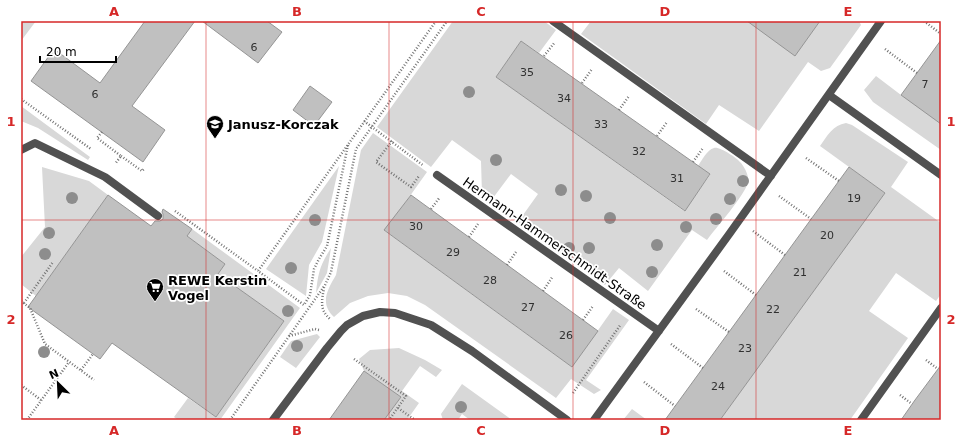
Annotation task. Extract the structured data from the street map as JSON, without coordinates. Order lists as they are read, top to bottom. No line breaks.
{"streets":{"street":["Hermann-Hammerschmidt-Straße"]},"places":{"school or university":["Janusz-Korczak"],"supermarket":["REWE Kerstin Vogel"]},"house_numbers":["6","35","7","6","34","33","32","31","19","30","20","29","21","28","27","22","26","23","24"],"scale_bar":"20 m","north":"top left","grid":{"columns":["A","B","C","D","E"],"rows":["1","2"]}}
